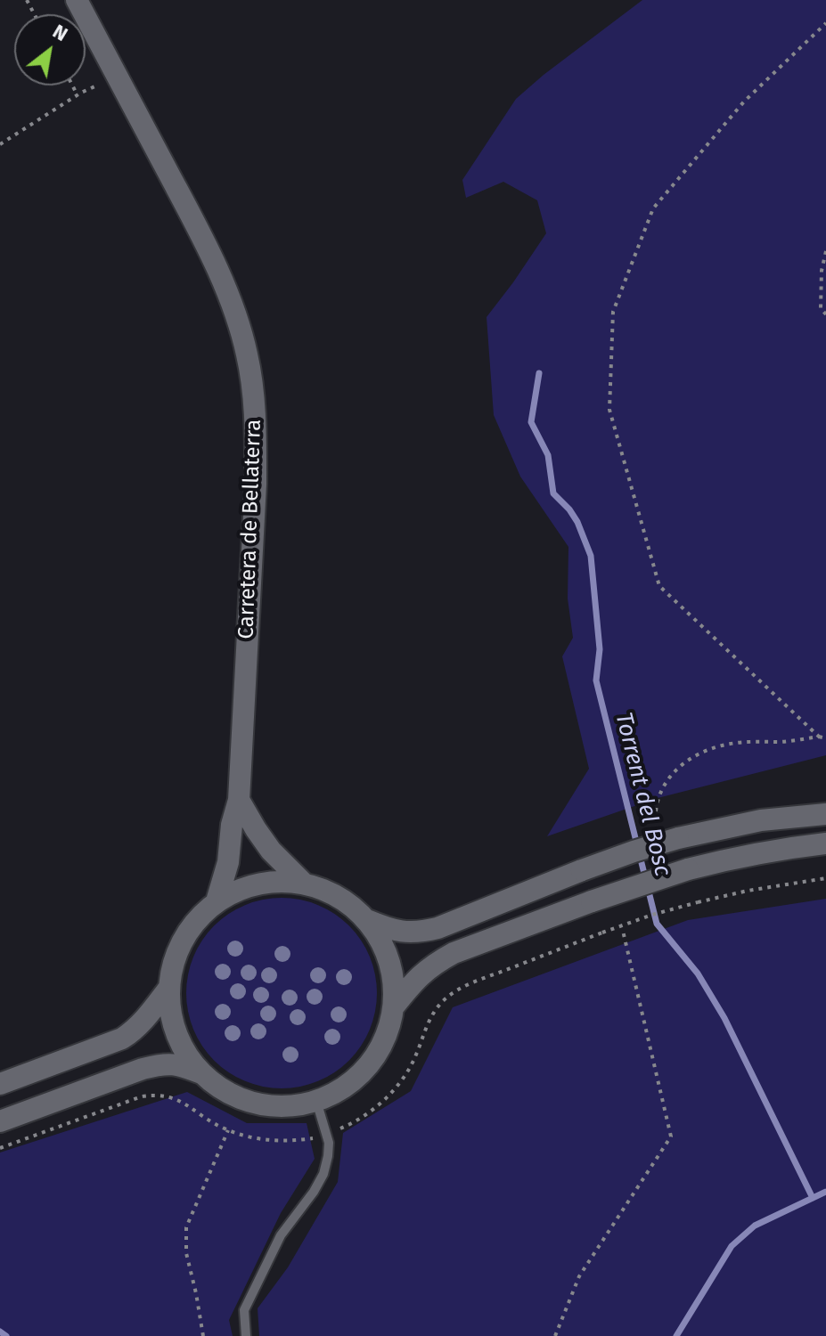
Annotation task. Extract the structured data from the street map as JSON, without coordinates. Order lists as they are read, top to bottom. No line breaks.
{"streets":{"main road":["Carretera de Bellaterra"]},"water":["Torrent del Bosc"],"north":"top right"}
